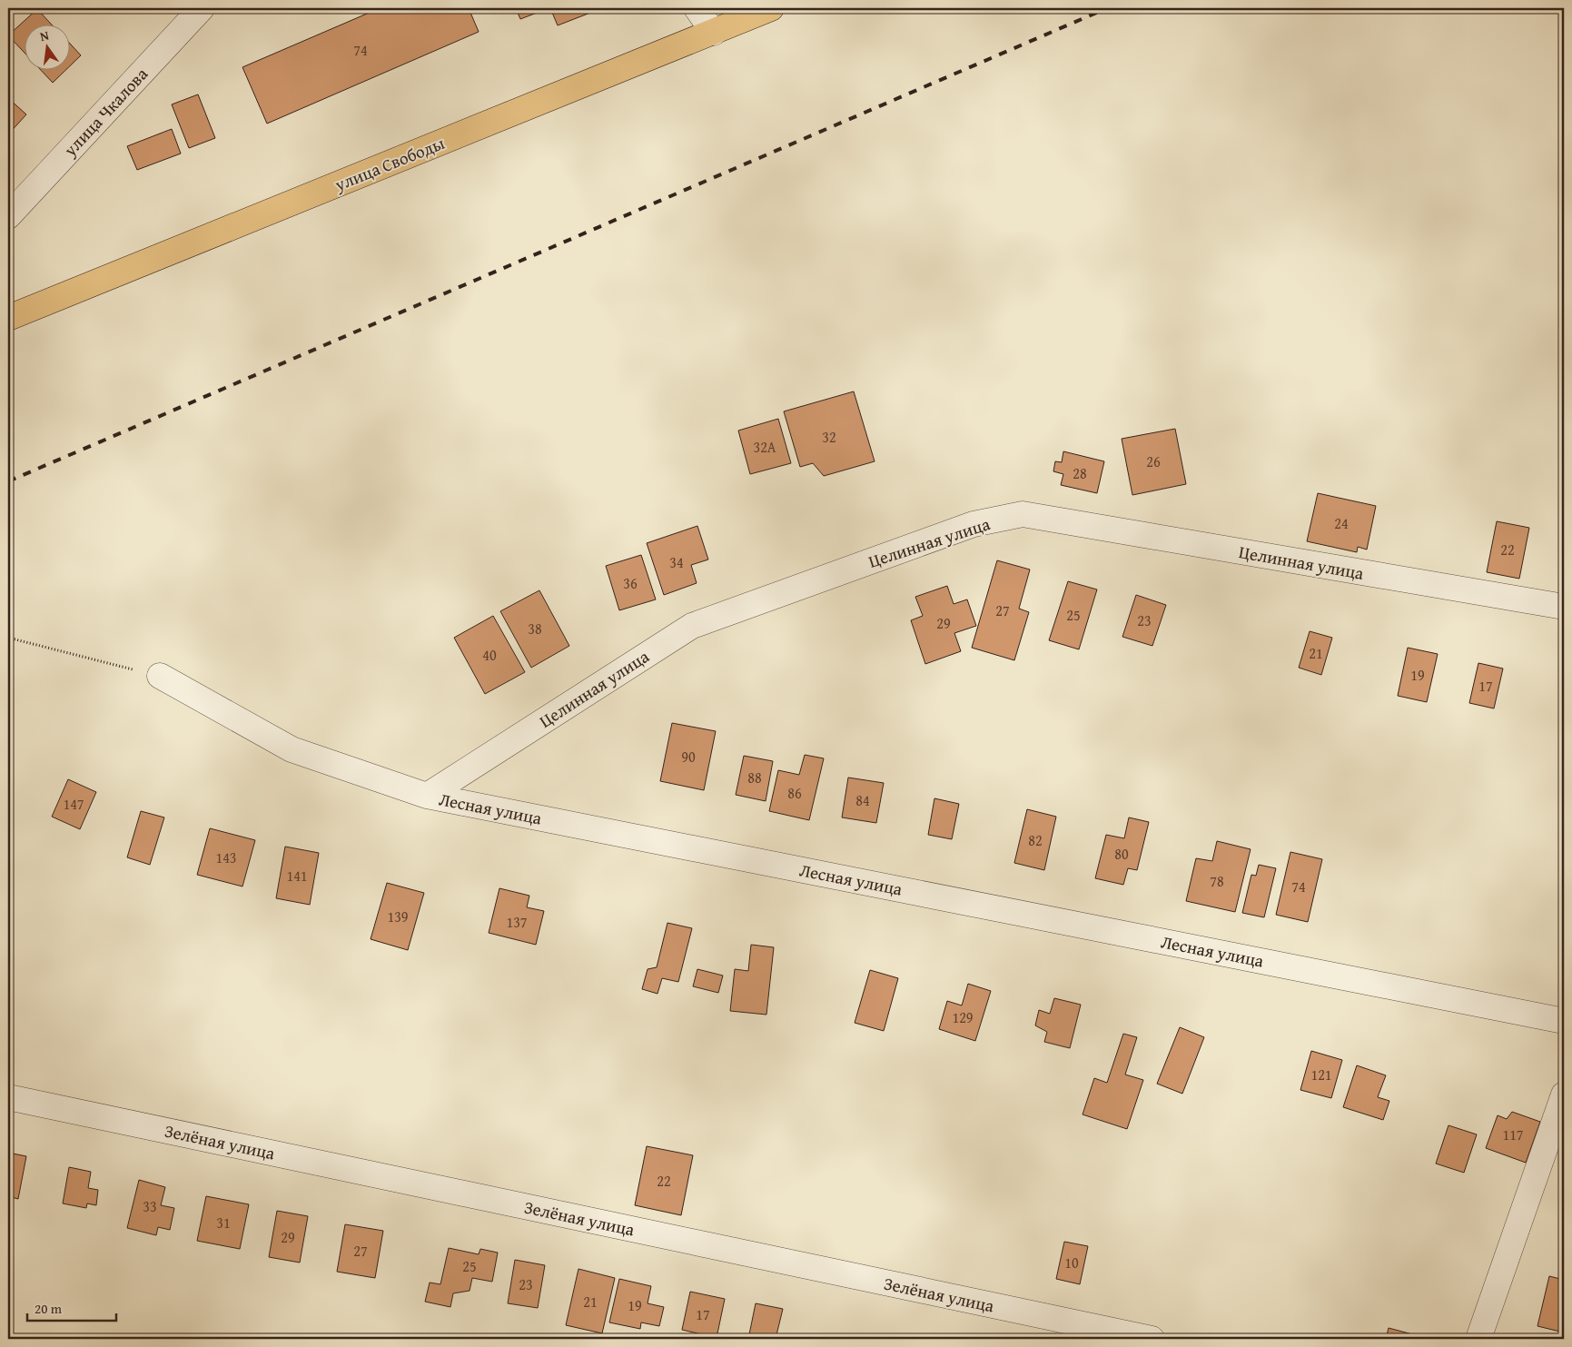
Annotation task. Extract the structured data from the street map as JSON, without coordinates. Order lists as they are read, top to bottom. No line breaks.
{"streets":{"main road":["улица Свободы"],"street":["улица Чкалова","Целинная улица","Лесная улица","Зелёная улица"]},"crossings":[["Целинная улица","Лесная улица"]],"house_numbers":["74","32","32А","26","28","24","22","34","36","27","25","23","29","38","21","40","19","17","90","88","86","84","147","82","80","143","141","78","74","139","137","129","121","117","22","33","31","29","27","10","25","23","21","19","17"],"scale_bar":"20 m","north":"top"}
